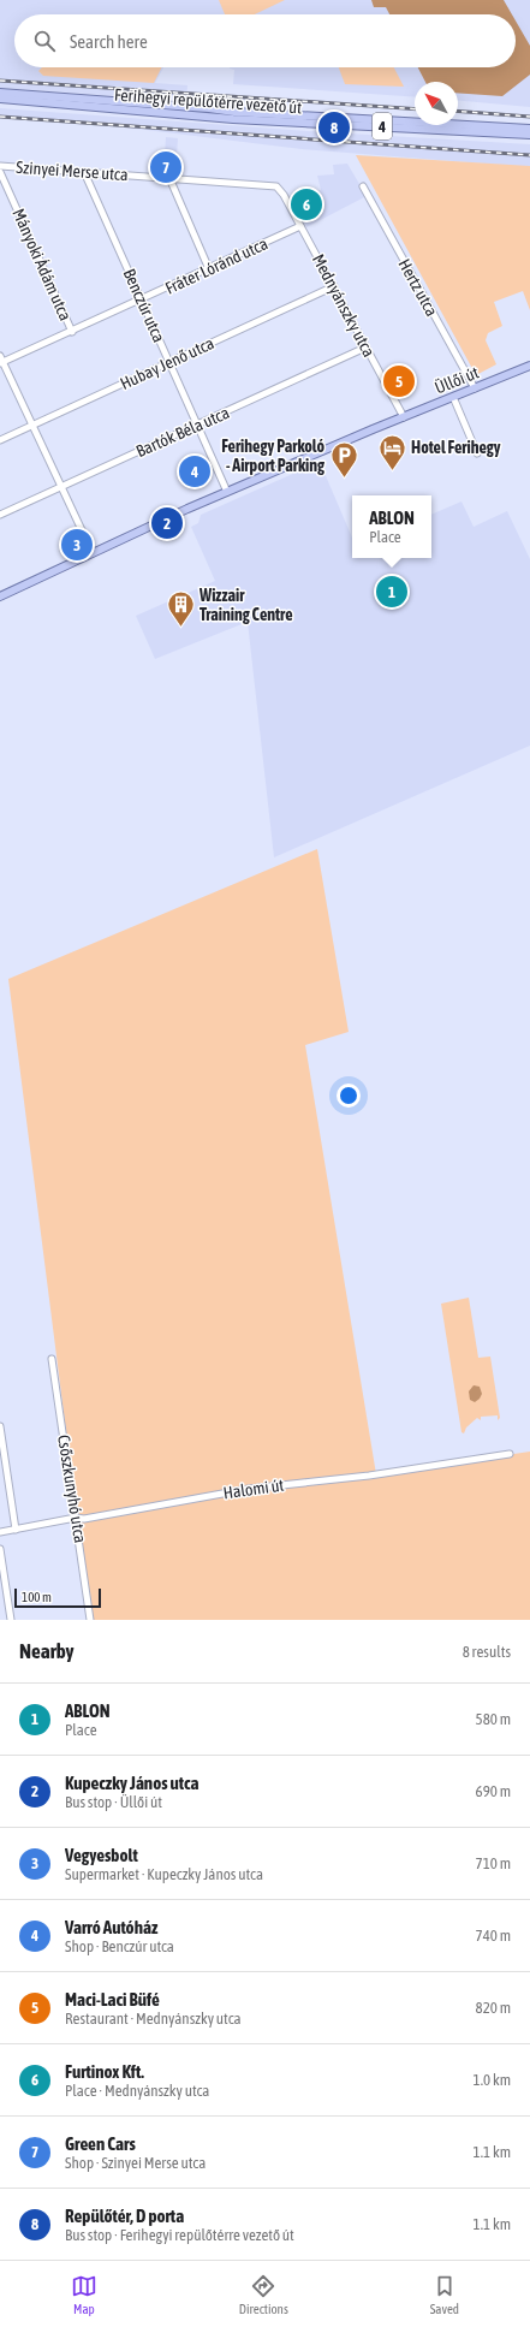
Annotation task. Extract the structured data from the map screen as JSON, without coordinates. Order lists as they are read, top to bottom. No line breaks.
{"streets":{"main road":["Ferihegyi repülőtérre vezető út","4","Üllői út"],"street":["Szinyei Merse utca","Mányoki Ádám utca","Fráter Lóránd utca","Hertz utca","Benczúr utca","Mednyánszky utca","Hubay Jenő utca","Bartók Béla utca","Csőszkunyhó utca","Halomi út"]},"crossings":[["Szinyei Merse utca","Benczúr utca"],["Szinyei Merse utca","Mednyánszky utca"],["Mányoki Ádám utca","Fráter Lóránd utca"],["Fráter Lóránd utca","Benczúr utca"],["Fráter Lóránd utca","Mednyánszky utca"],["Hertz utca","Üllői út"],["Benczúr utca","Hubay Jenő utca"],["Benczúr utca","Üllői út"],["Benczúr utca","Bartók Béla utca"],["Mednyánszky utca","Hubay Jenő utca"],["Mednyánszky utca","Üllői út"],["Mednyánszky utca","Bartók Béla utca"],["Csőszkunyhó utca","Halomi út"]],"places":{"hotel":["Hotel Ferihegy"],"parking":["Ferihegy Parkoló - Airport Parking"],"building":["Wizzair Training Centre"]},"scale_bar":"100 m","north":"top left","page":{"search":"Search here","pins":["8","7","6","5","4","2","3","1"],"popup":["ABLON","Place"],"scale":"100 m","heading":["Nearby","8 results"],"list":[{"mark":"1","name":"ABLON","note":"Place","value":"580 m"},{"mark":"2","name":"Kupeczky János utca","note":"Bus stop · Üllői út","value":"690 m"},{"mark":"3","name":"Vegyesbolt","note":"Supermarket · Kupeczky János utca","value":"710 m"},{"mark":"4","name":"Varró Autóház","note":"Shop · Benczúr utca","value":"740 m"},{"mark":"5","name":"Maci-Laci Büfé","note":"Restaurant · Mednyánszky utca","value":"820 m"},{"mark":"6","name":"Furtinox Kft.","note":"Place · Mednyánszky utca","value":"1.0 km"},{"mark":"7","name":"Green Cars","note":"Shop · Szinyei Merse utca","value":"1.1 km"},{"mark":"8","name":"Repülőtér, D porta","note":"Bus stop · Ferihegyi repülőtérre vezető út","value":"1.1 km"}],"nav":["Map","Directions","Saved"]}}
